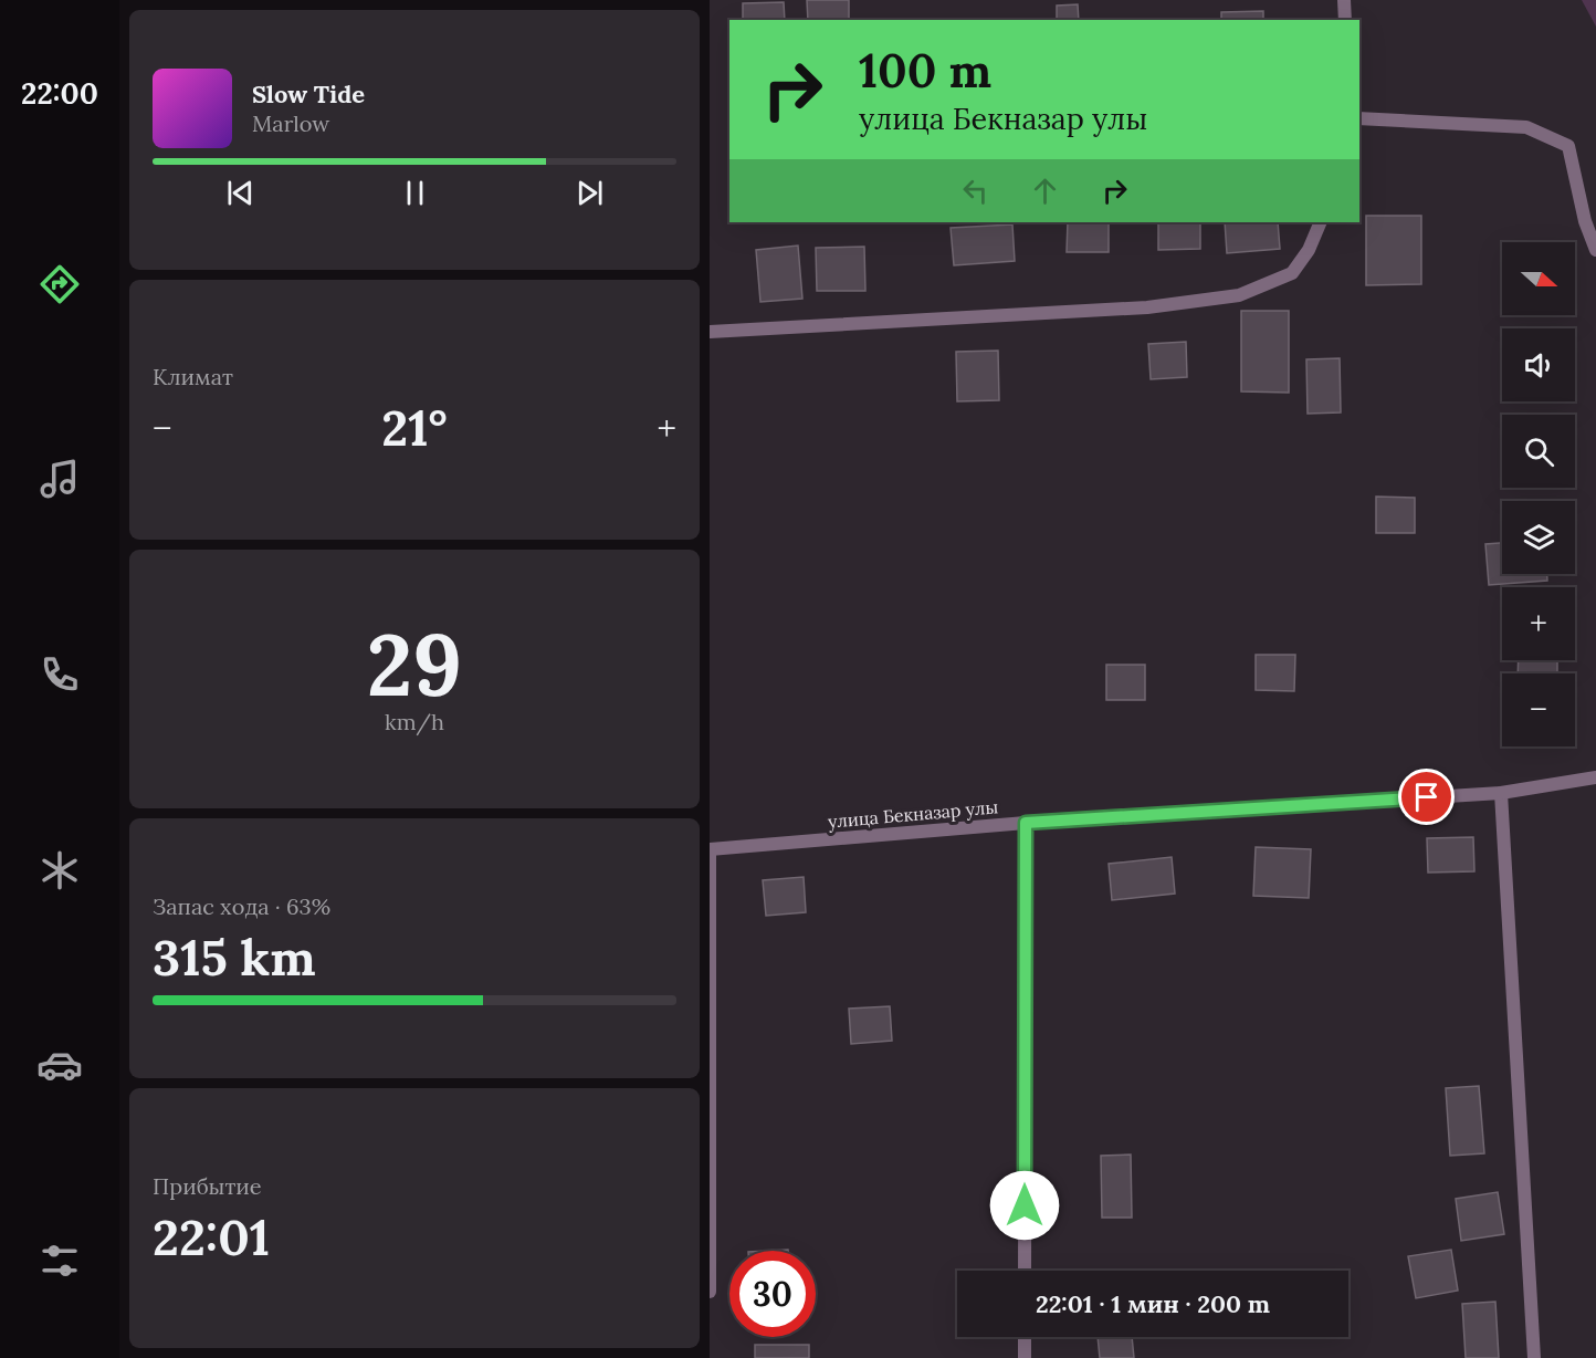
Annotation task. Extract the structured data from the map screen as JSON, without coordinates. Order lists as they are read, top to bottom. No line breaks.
{"streets":{"street":["улица Бекназар улы"]},"north":"right","page":{"tabs":"22:00","turn":["100 m","улица Бекназар улы"],"song":["Slow Tide","Marlow"],"map_buttons":["+","−"],"tile":["Климат",["29","km/h"],["Запас хода · 63%","315 km"],["Прибытие","22:01"]],"heat":["−","21°","+"],"limit":"30","trip":"22:01 · 1 мин · 200 m"}}
